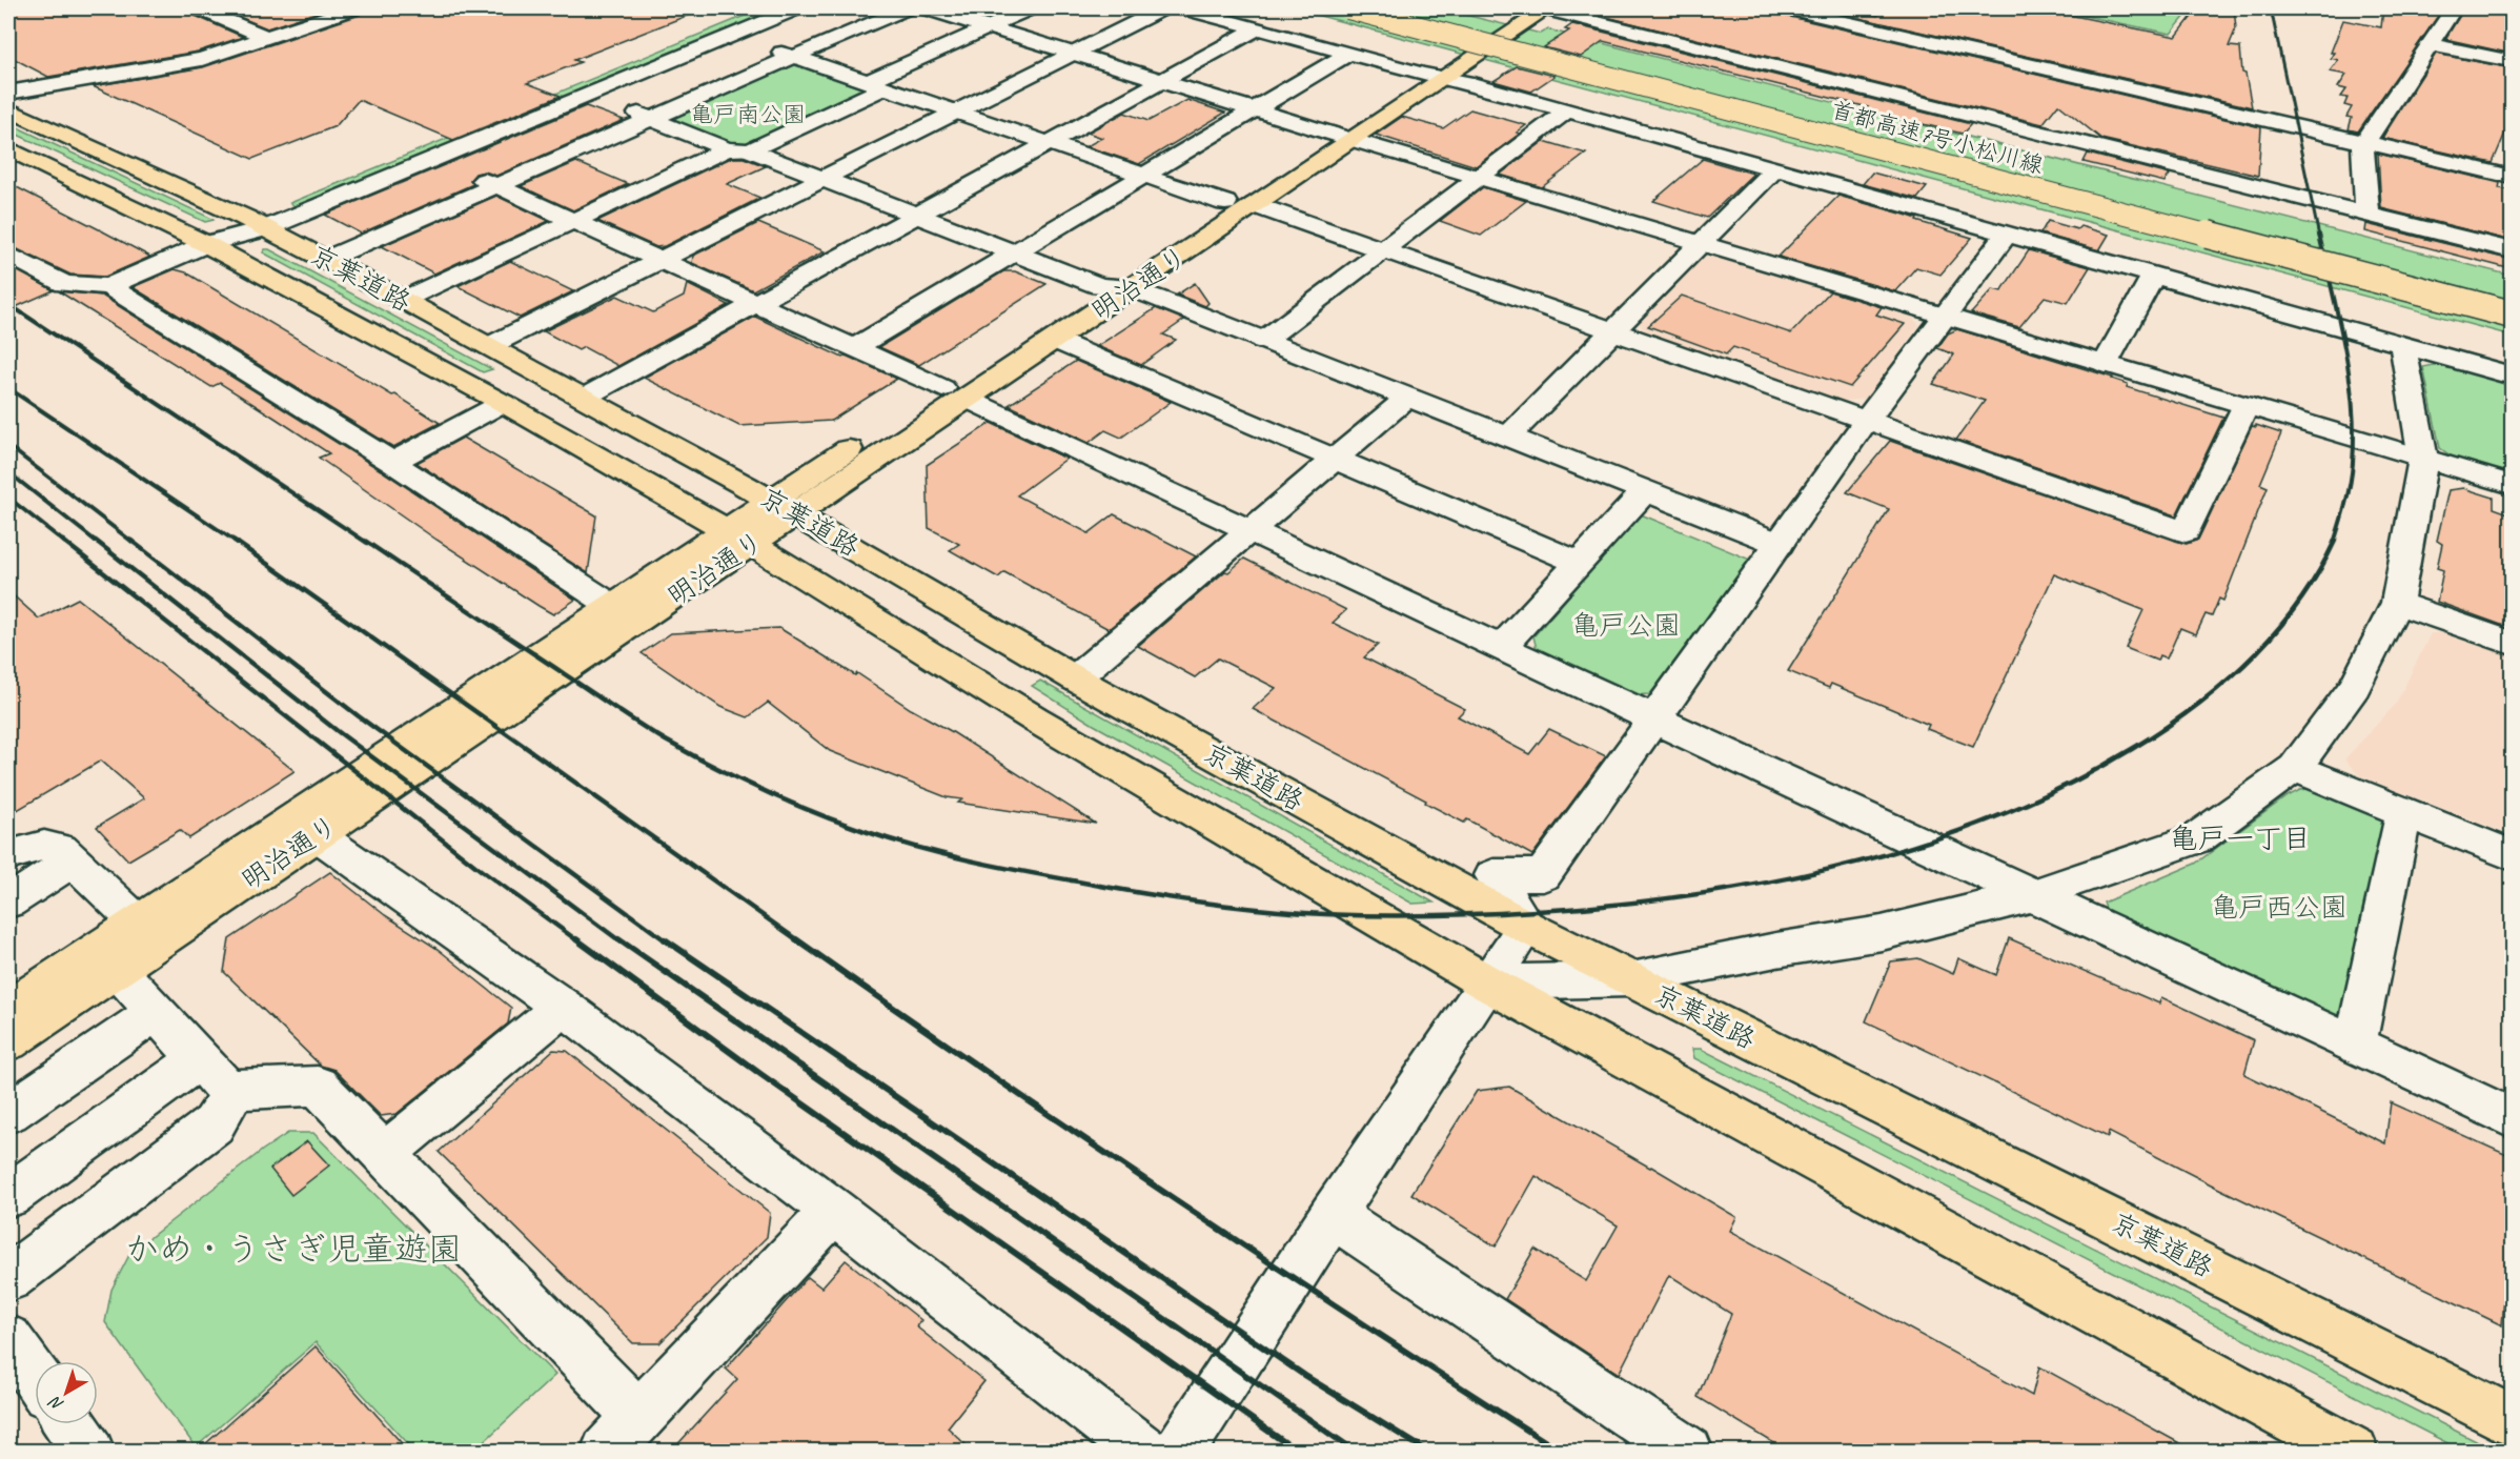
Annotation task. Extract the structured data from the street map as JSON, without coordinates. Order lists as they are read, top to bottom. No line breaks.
{"streets":{"main road":["首都高速7号小松川線","京葉道路","明治通り"]},"crossings":[["京葉道路","明治通り"]],"districts":["亀戸一丁目"],"parks":["亀戸南公園","亀戸公園","亀戸西公園","かめ・うさぎ児童遊園"],"north":"bottom left"}
